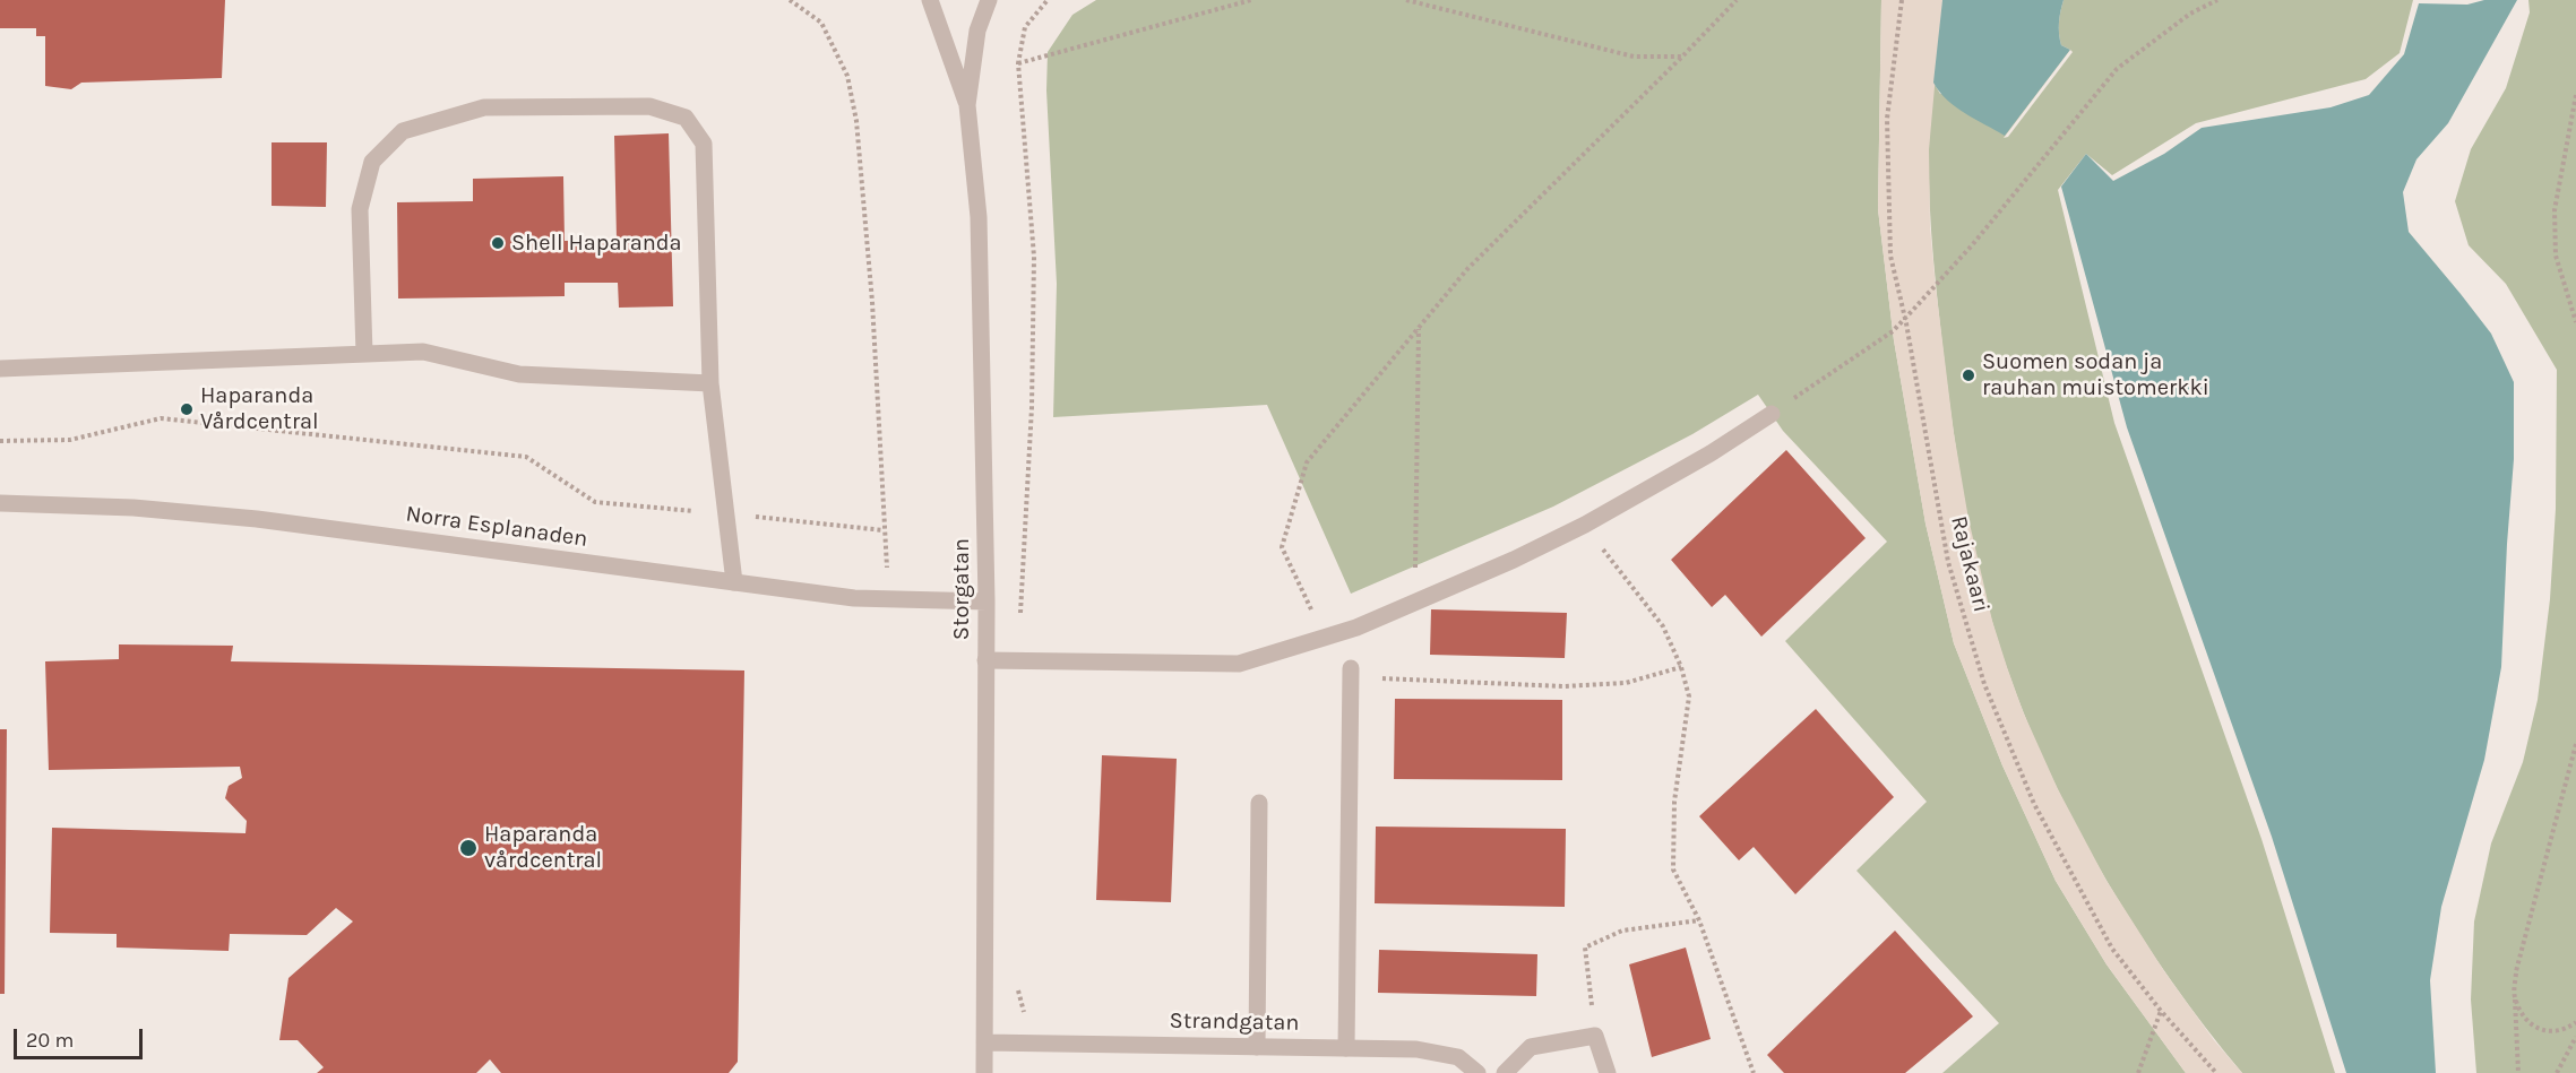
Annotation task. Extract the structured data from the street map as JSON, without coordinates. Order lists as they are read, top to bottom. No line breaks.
{"streets":{"street":["Norra Esplanaden","Storgatan","Strandgatan"],"path":["Rajakaari"]},"crossings":[["Norra Esplanaden","Storgatan"],["Storgatan","Strandgatan"]],"places":["Shell Haparanda","Suomen sodan ja rauhan muistomerkki","Haparanda Vårdcentral","Haparanda vårdcentral"],"scale_bar":"20 m"}
